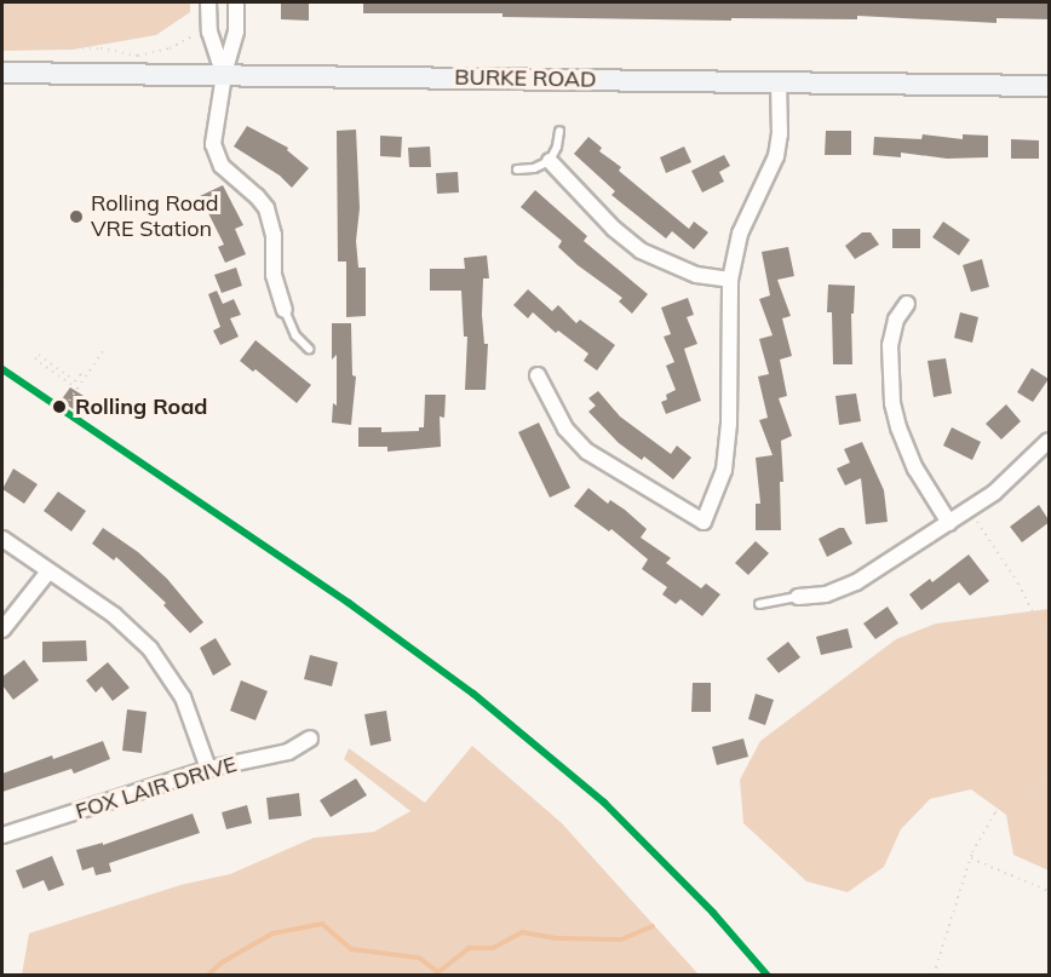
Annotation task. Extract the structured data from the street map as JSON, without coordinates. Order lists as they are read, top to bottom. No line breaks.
{"streets":{"street":["BURKE ROAD","FOX LAIR DRIVE"]},"places":["Rolling Road VRE Station","Rolling Road"]}
